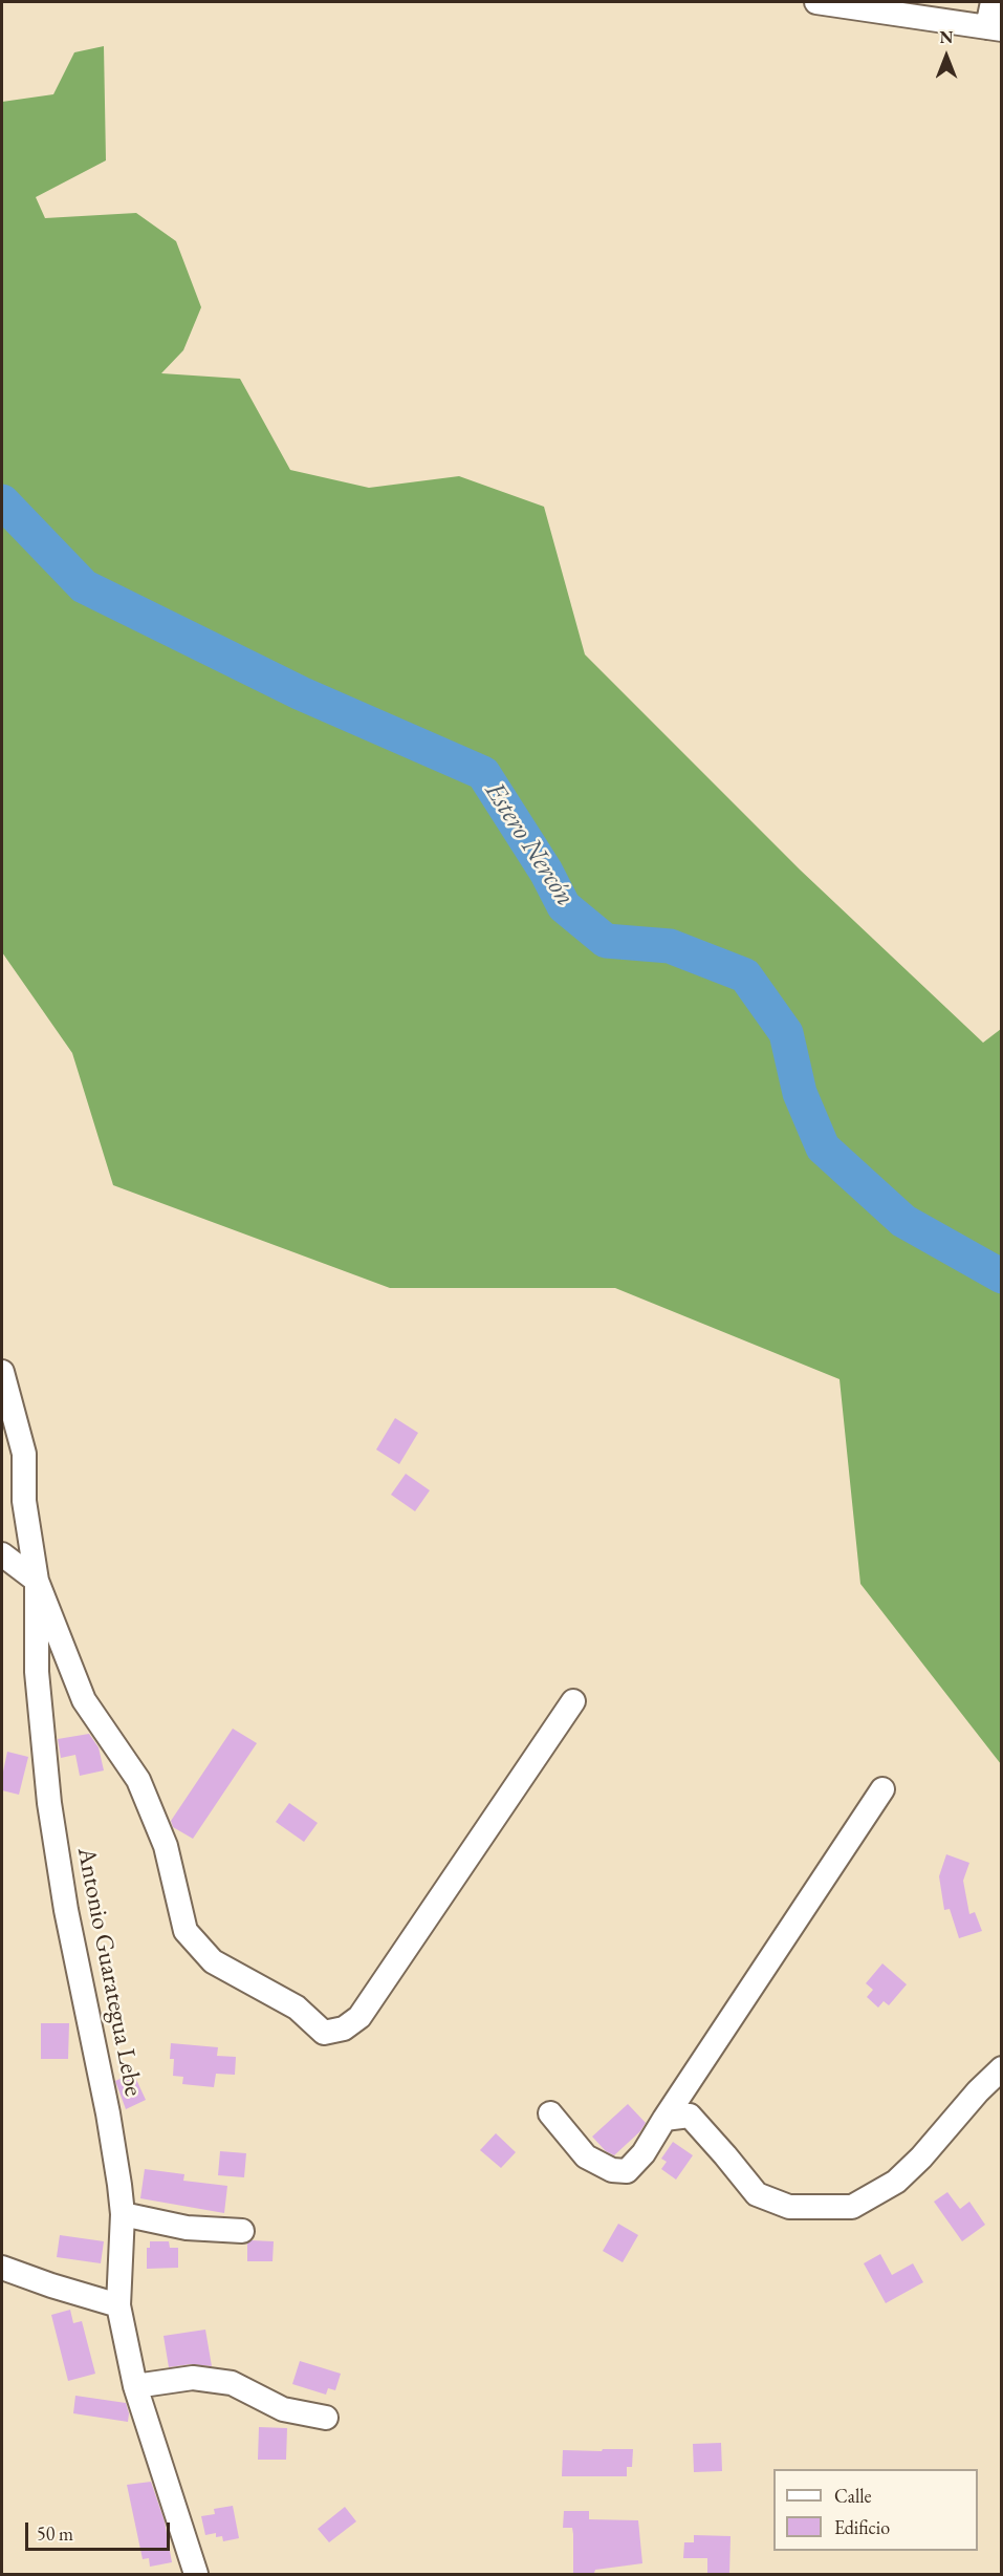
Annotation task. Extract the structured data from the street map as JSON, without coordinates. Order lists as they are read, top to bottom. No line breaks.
{"streets":{"street":["Antonio Guarategua Lebe"]},"water":["Estero Nercón"],"legend":["Calle","Edificio"],"scale_bar":"50 m","north":"top"}
